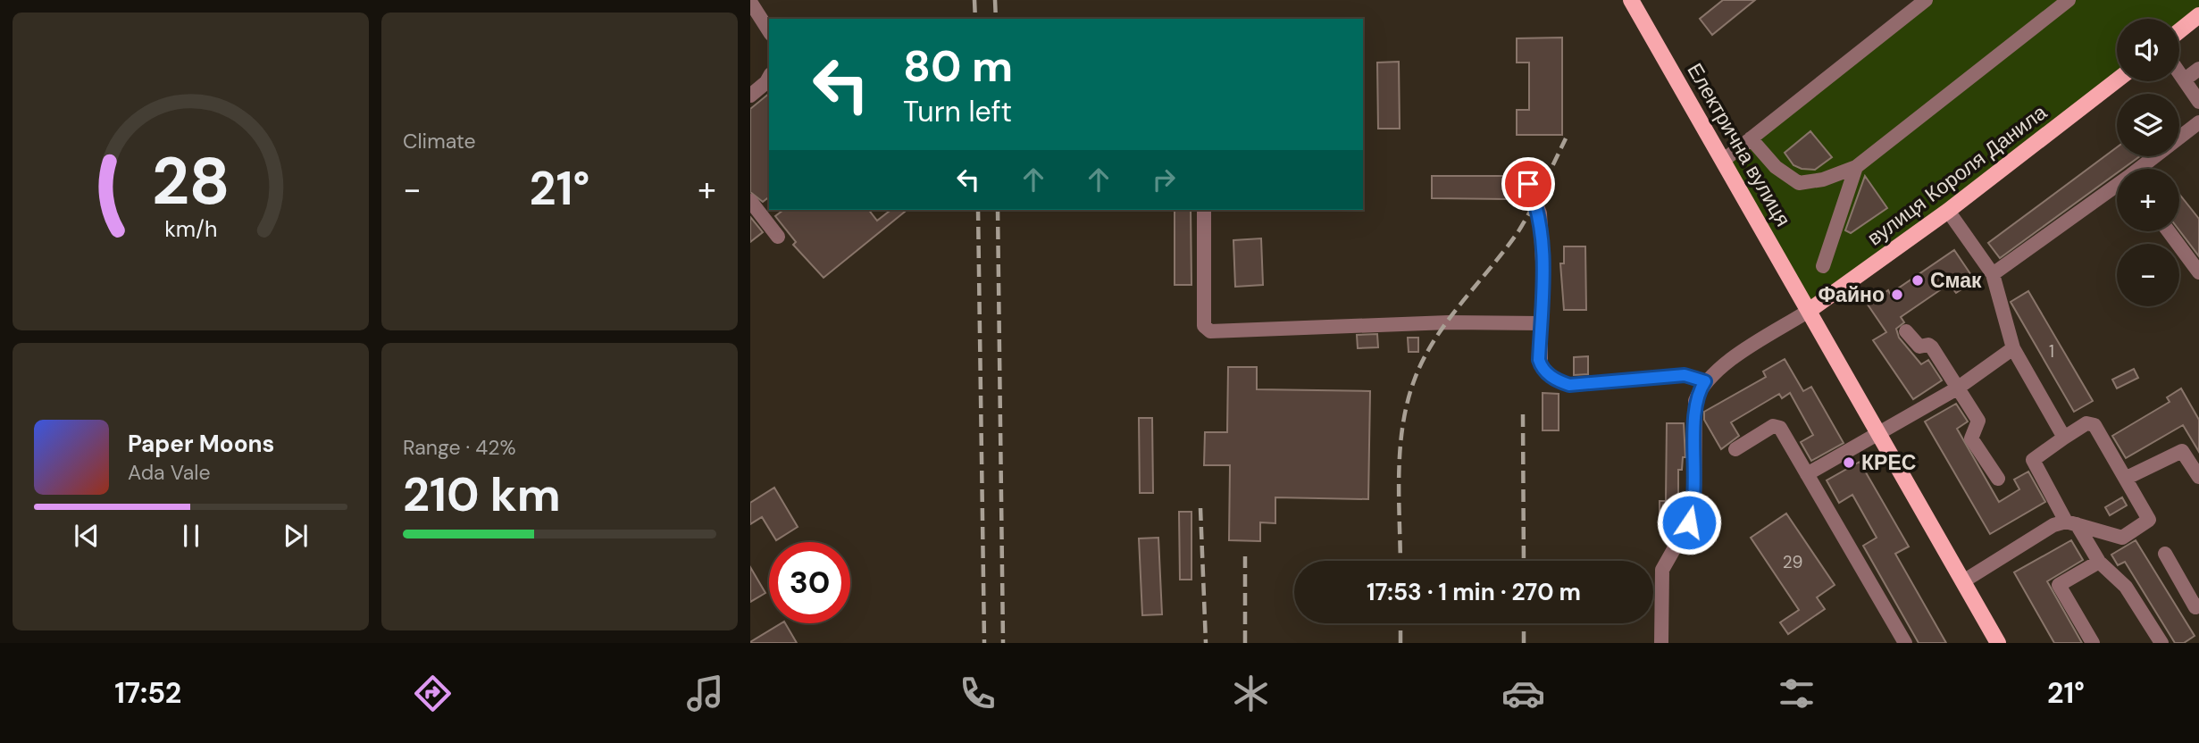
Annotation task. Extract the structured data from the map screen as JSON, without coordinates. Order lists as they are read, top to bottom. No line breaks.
{"streets":{"main road":["Електрична вулиця","вулиця Короля Данила"]},"crossings":[["Електрична вулиця","вулиця Короля Данила"]],"places":["Смак","Файно","КРЕС"],"house_numbers":["1","29"],"page":{"tile":["Climate",["Range · 42%","210 km"]],"map_buttons":["+","−"],"turn":["80 m","Turn left"],"heat":["−","21°","+"],"song":["Paper Moons","Ada Vale"],"limit":"30","trip":"17:53 · 1 min · 270 m","tabs":["17:52","21°"],"gauge":["28","km/h"]}}
